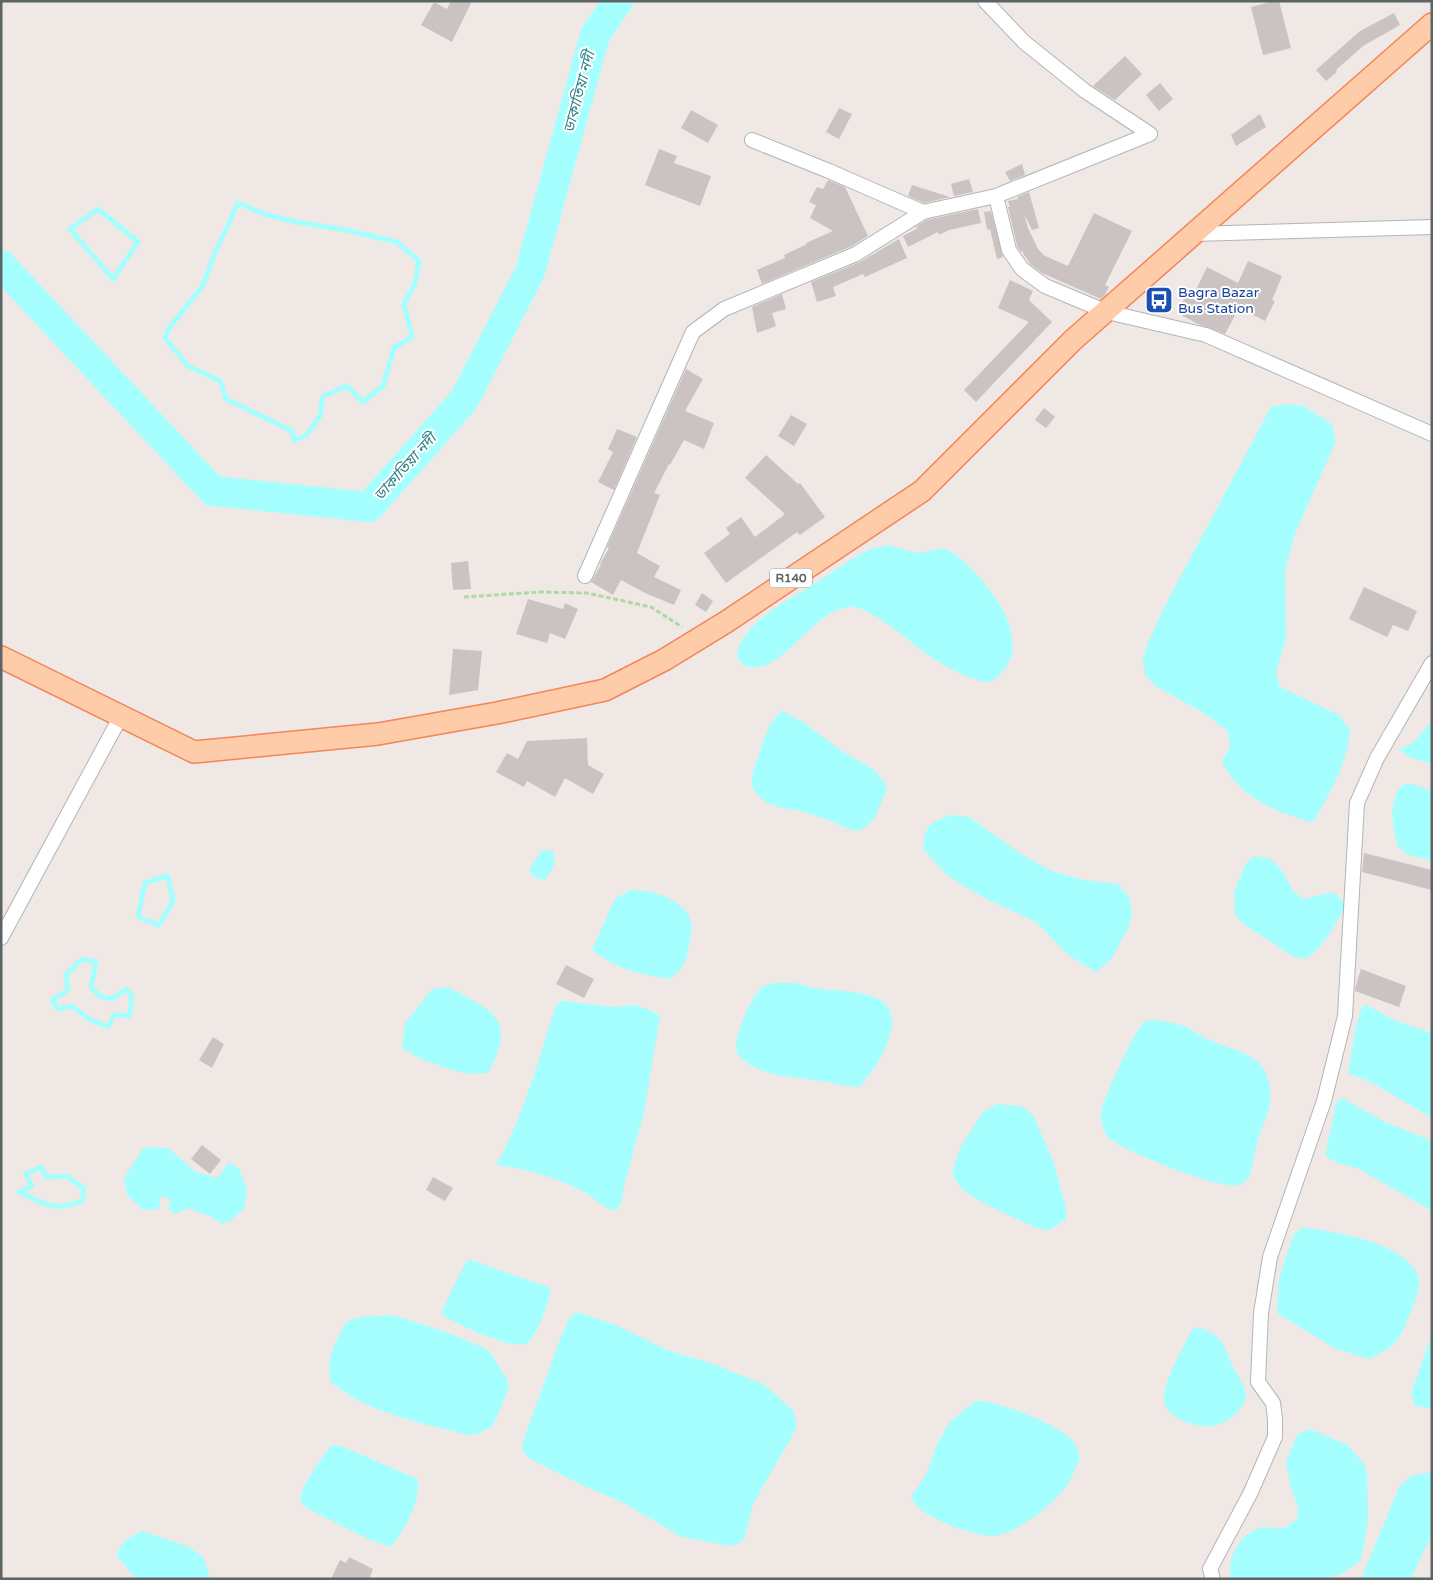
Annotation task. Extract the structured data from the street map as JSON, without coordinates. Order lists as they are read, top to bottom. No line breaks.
{"streets":{"main road":["R140"]},"water":["ডাকাতিয়া নদী"],"places":{"bus stop":["Bagra Bazar Bus Station"]}}
